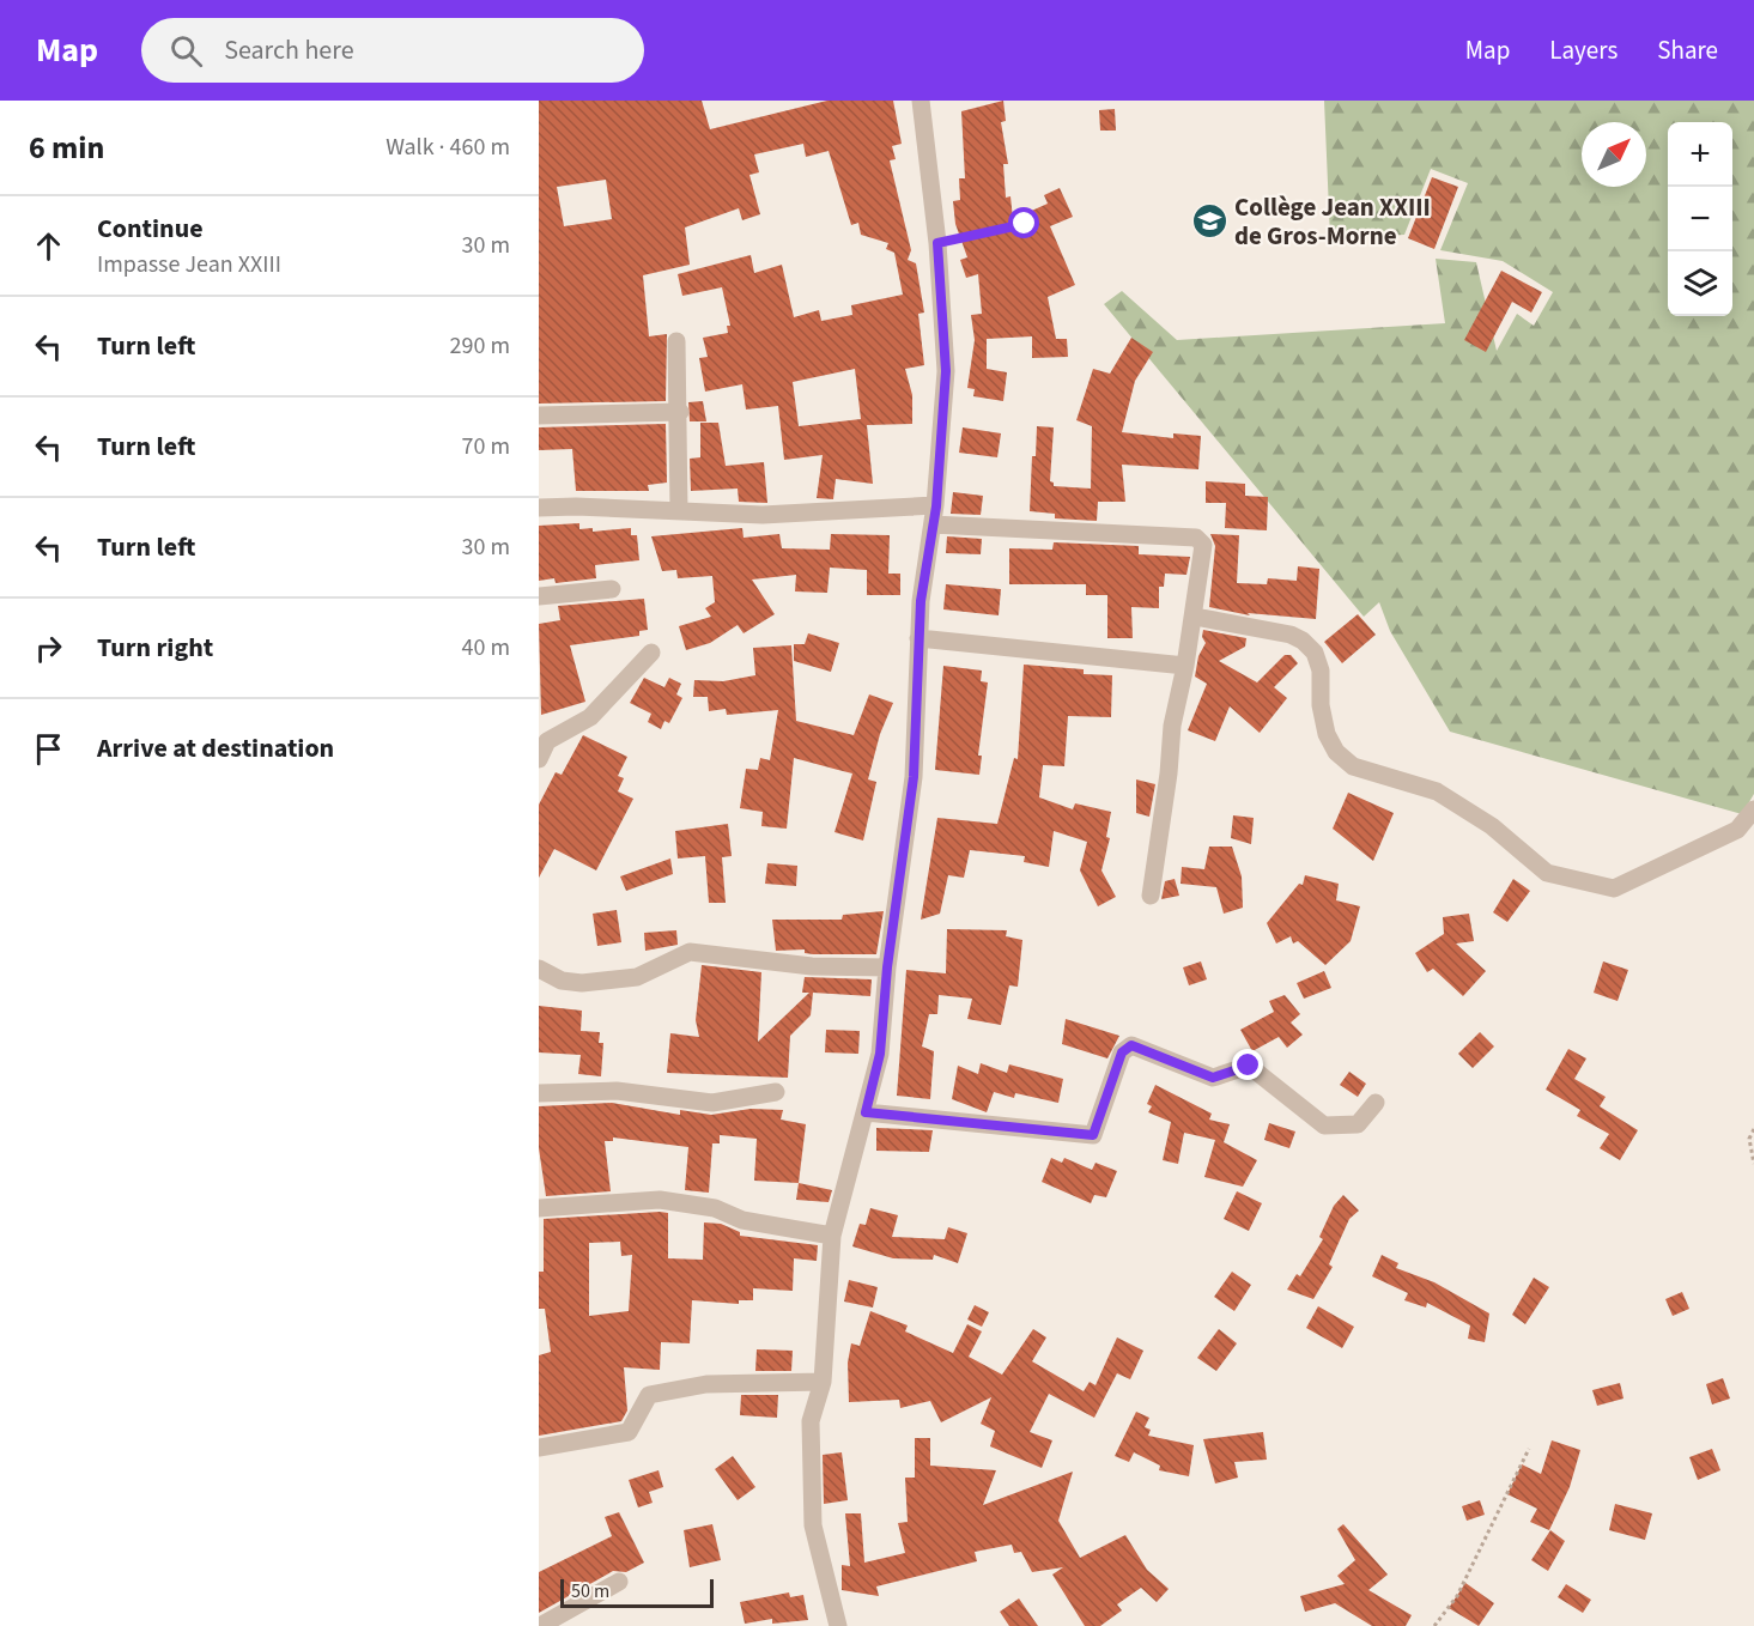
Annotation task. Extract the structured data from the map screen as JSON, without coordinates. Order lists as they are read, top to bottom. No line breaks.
{"places":{"school or university":["Collège Jean XXIII de Gros-Morne"]},"scale_bar":"50 m","north":"top right","page":{"header":"Map","search":"Search here","nav":["Map","Layers","Share"],"heading":["6 min","Walk · 460 m"],"map_buttons":["+","−"],"list":[["Continue","Impasse Jean XXIII","30 m"],["Turn left","290 m"],["Turn left","70 m"],["Turn left","30 m"],["Turn right","40 m"],"Arrive at destination"],"scale":"50 m"}}
